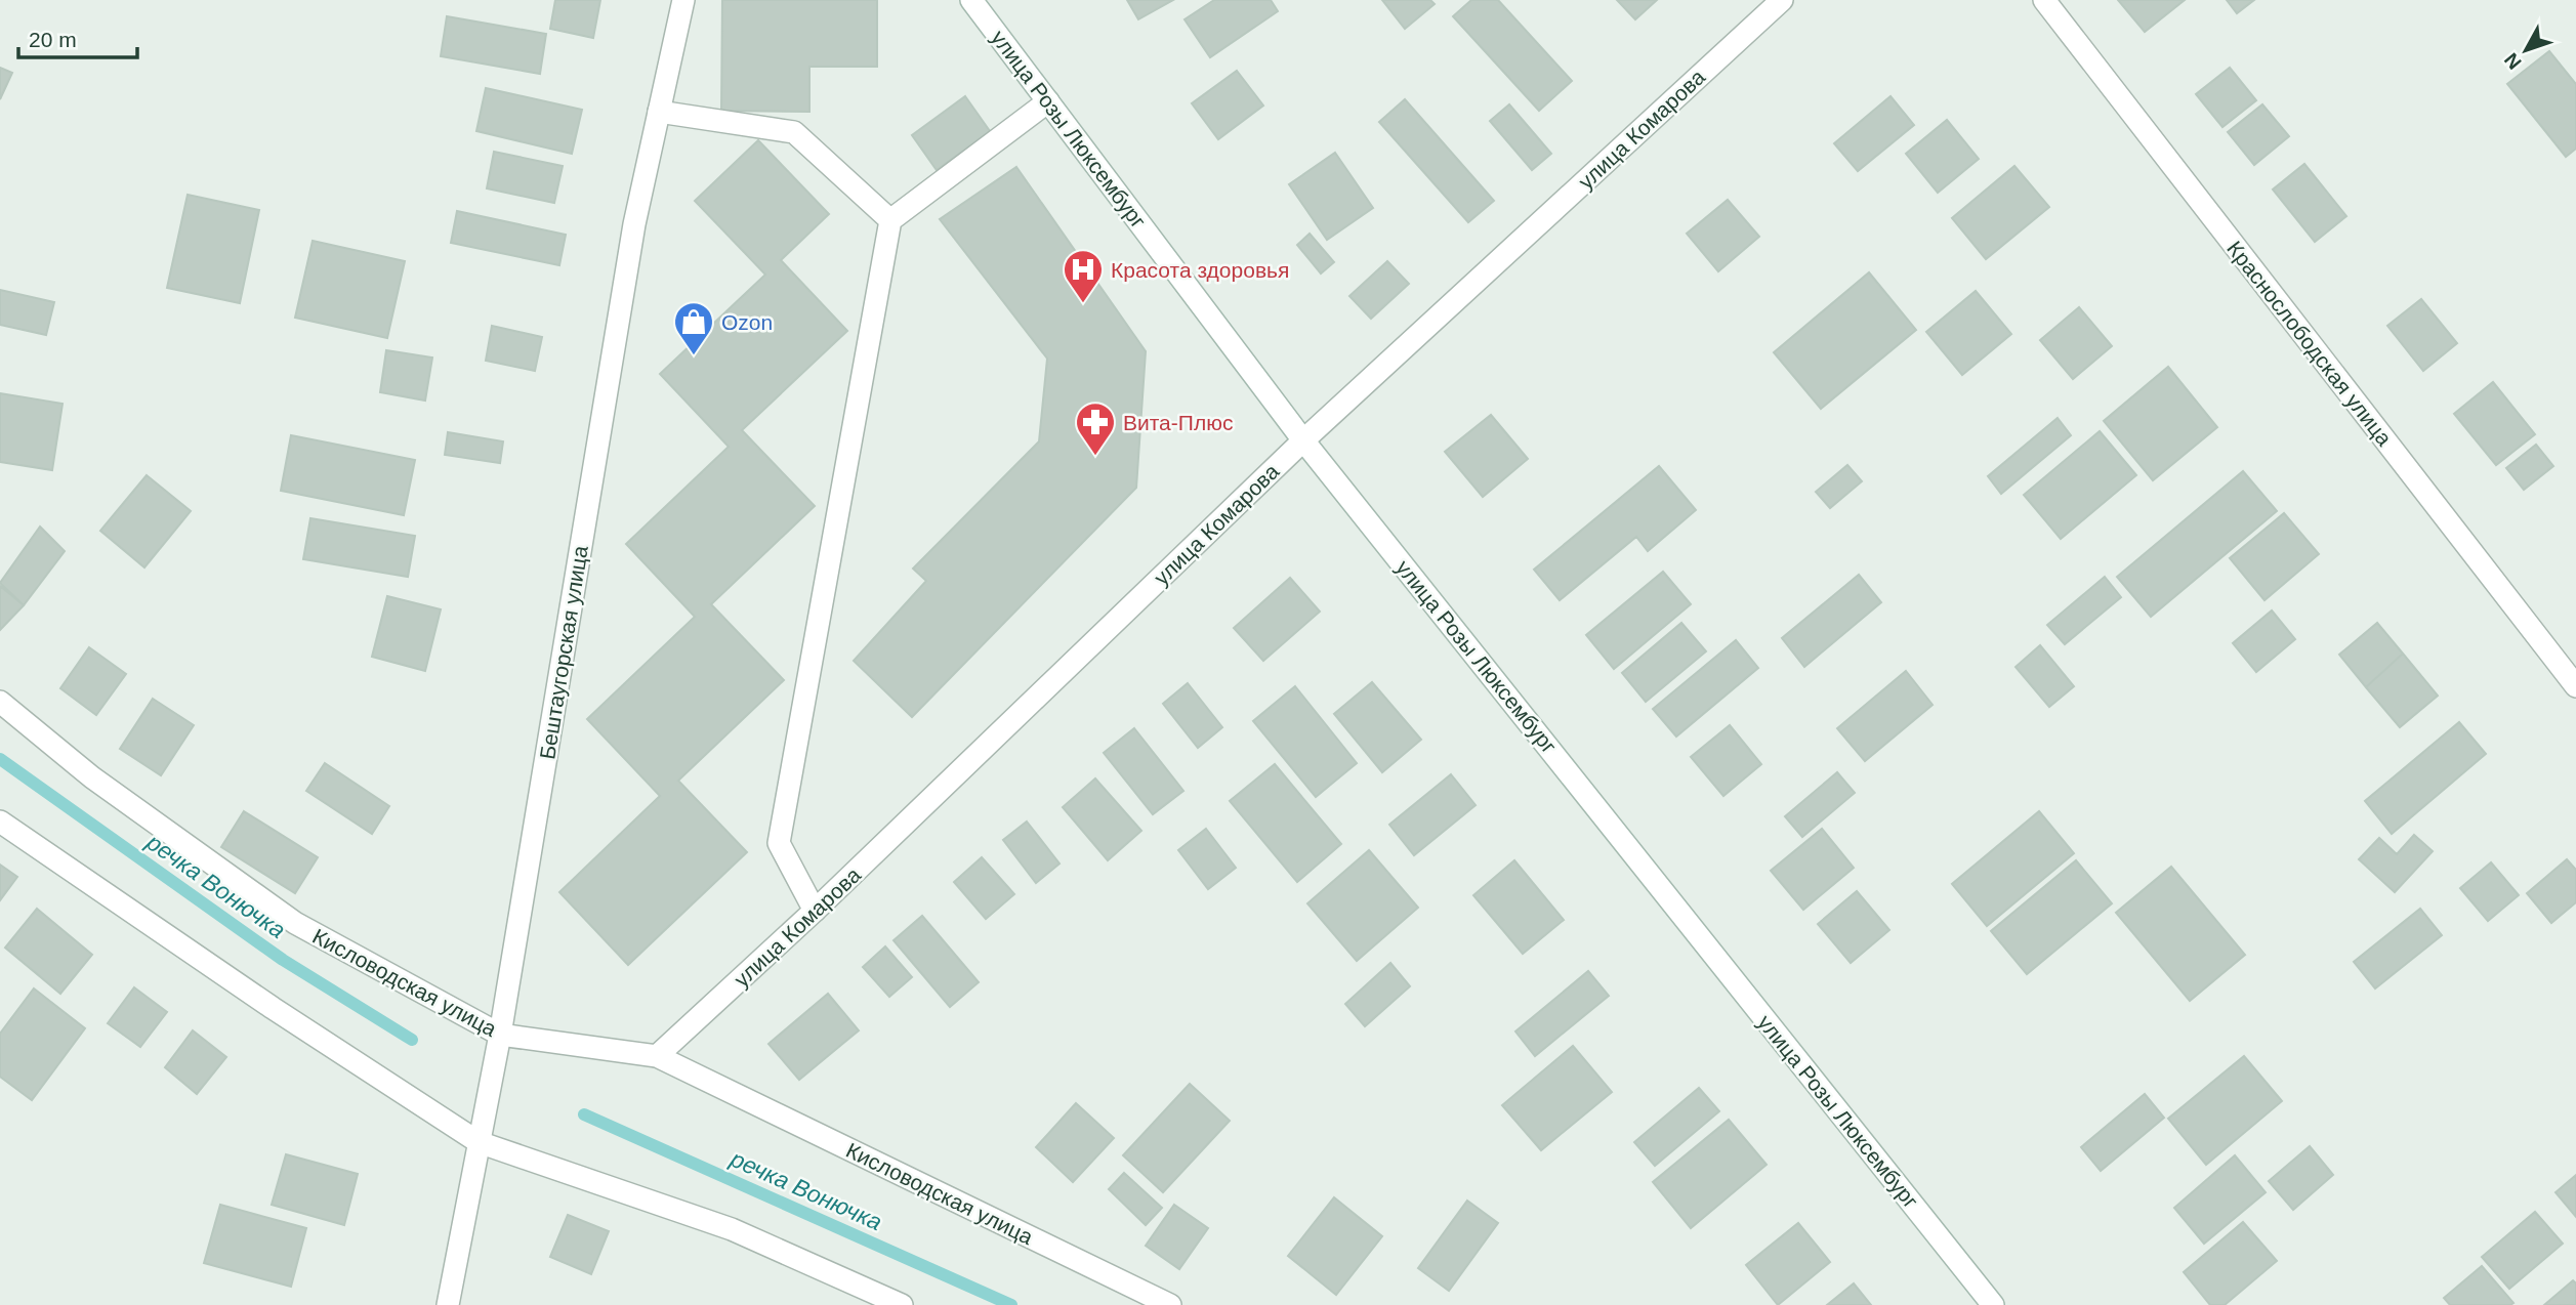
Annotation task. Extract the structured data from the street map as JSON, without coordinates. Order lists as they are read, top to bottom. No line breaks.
{"streets":{"street":["улица Розы Люксембург","улица Комарова","Краснослободская улица","Бештаугорская улица","Кисловодская улица"]},"crossings":[["улица Розы Люксембург","улица Комарова"],["улица Комарова","Кисловодская улица"],["Бештаугорская улица","Кисловодская улица"]],"water":["речка Вонючка"],"places":{"hospital":["Красота здоровья"],"shop":["Ozon"],"pharmacy":["Вита-Плюс"]},"scale_bar":"20 m","north":"bottom left"}
